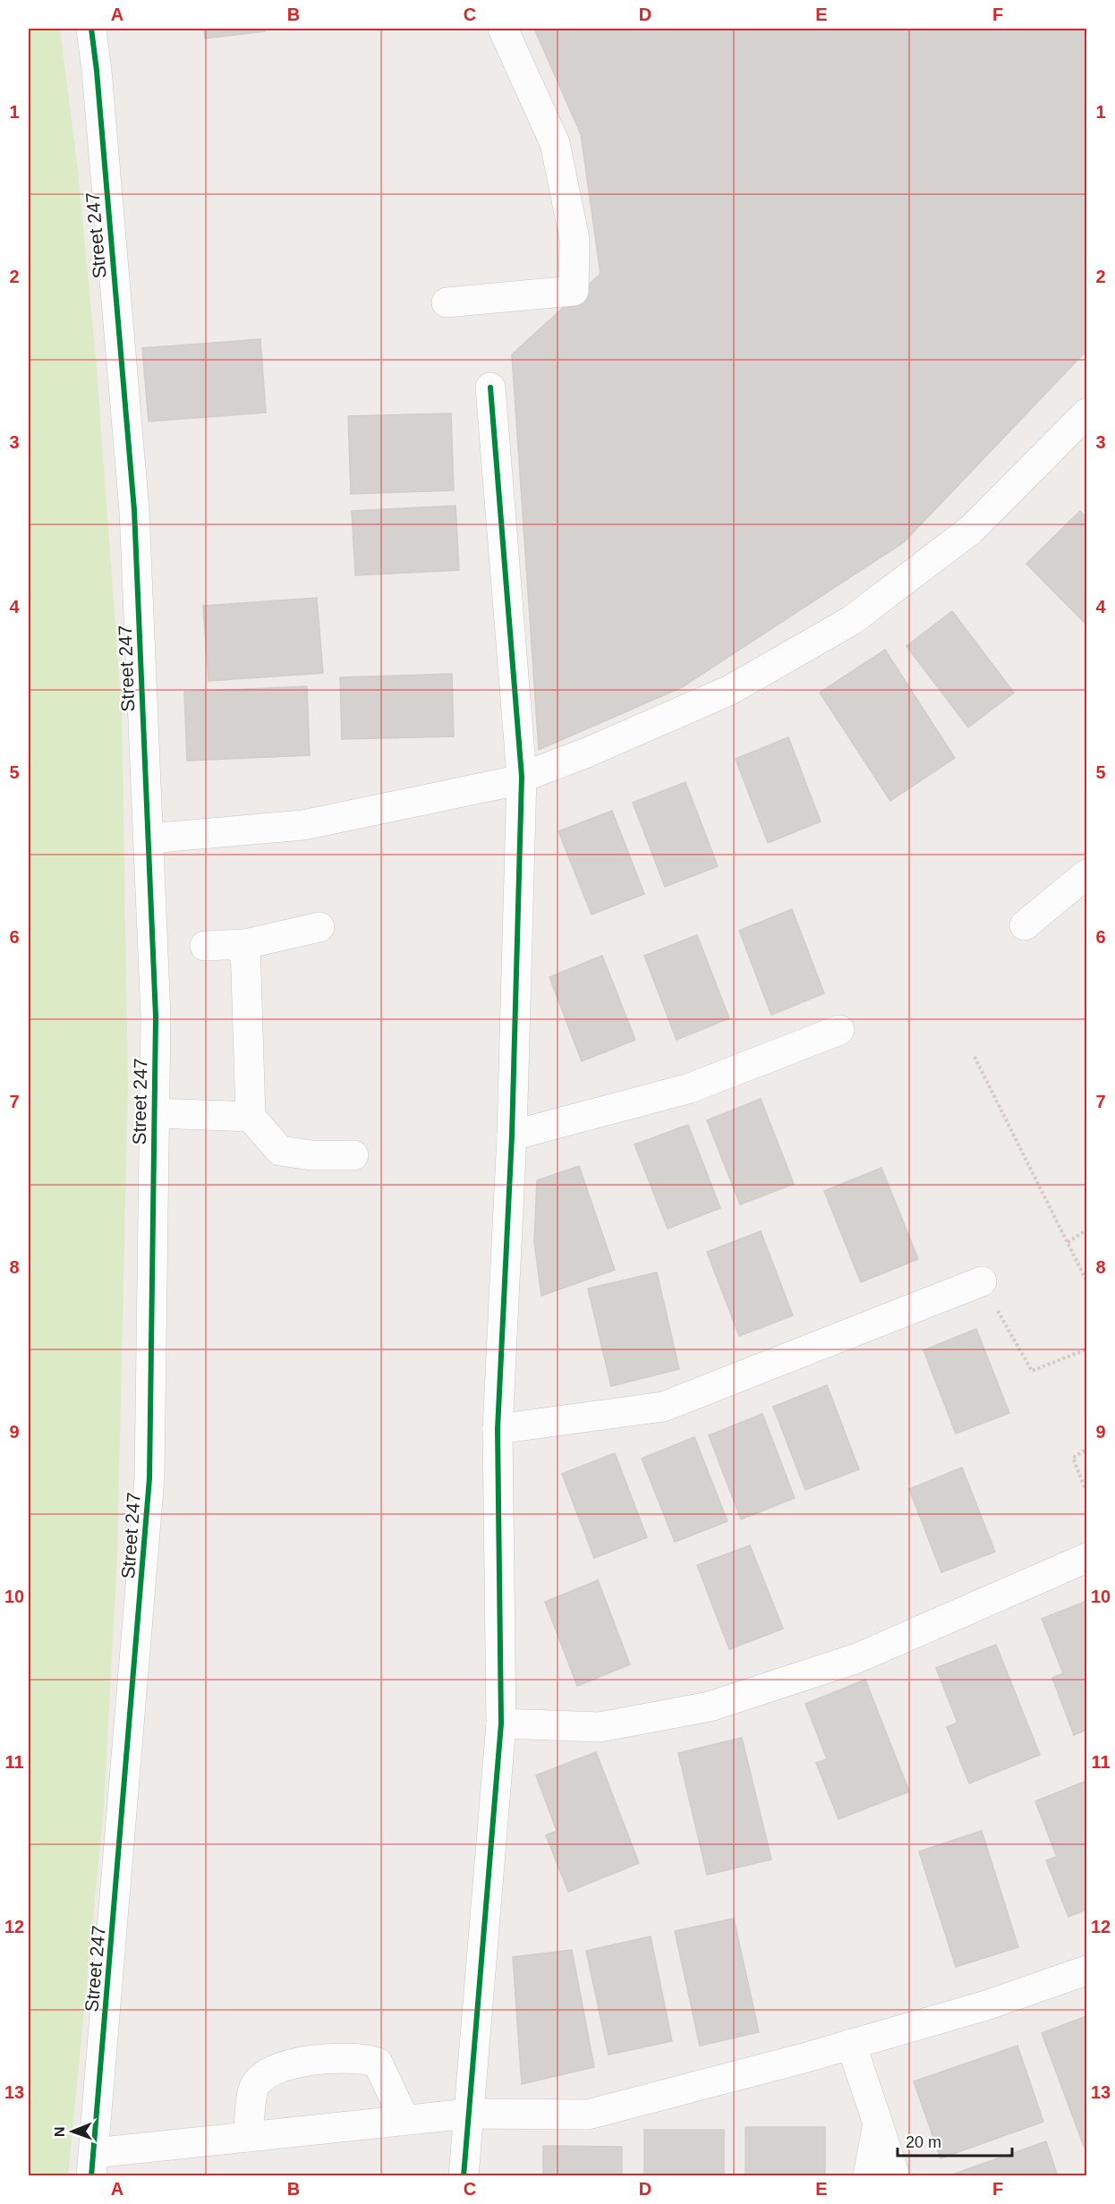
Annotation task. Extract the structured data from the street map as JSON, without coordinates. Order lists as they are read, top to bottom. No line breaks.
{"streets":{"street":["Street 247"]},"scale_bar":"20 m","north":"left","grid":{"columns":["A","B","C","D","E","F"],"rows":["1","2","3","4","5","6","7","8","9","10","11","12","13"]}}
